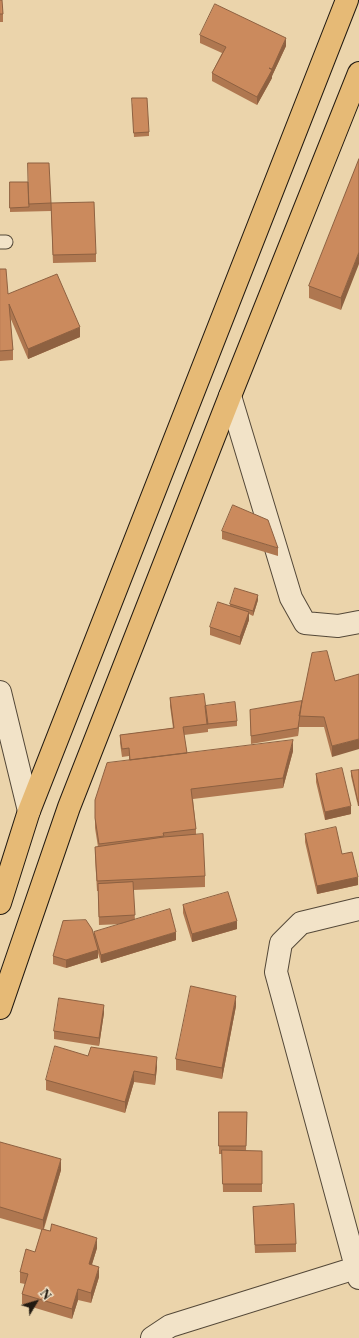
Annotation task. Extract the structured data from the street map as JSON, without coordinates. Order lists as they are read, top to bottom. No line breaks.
{"north":"top right"}
